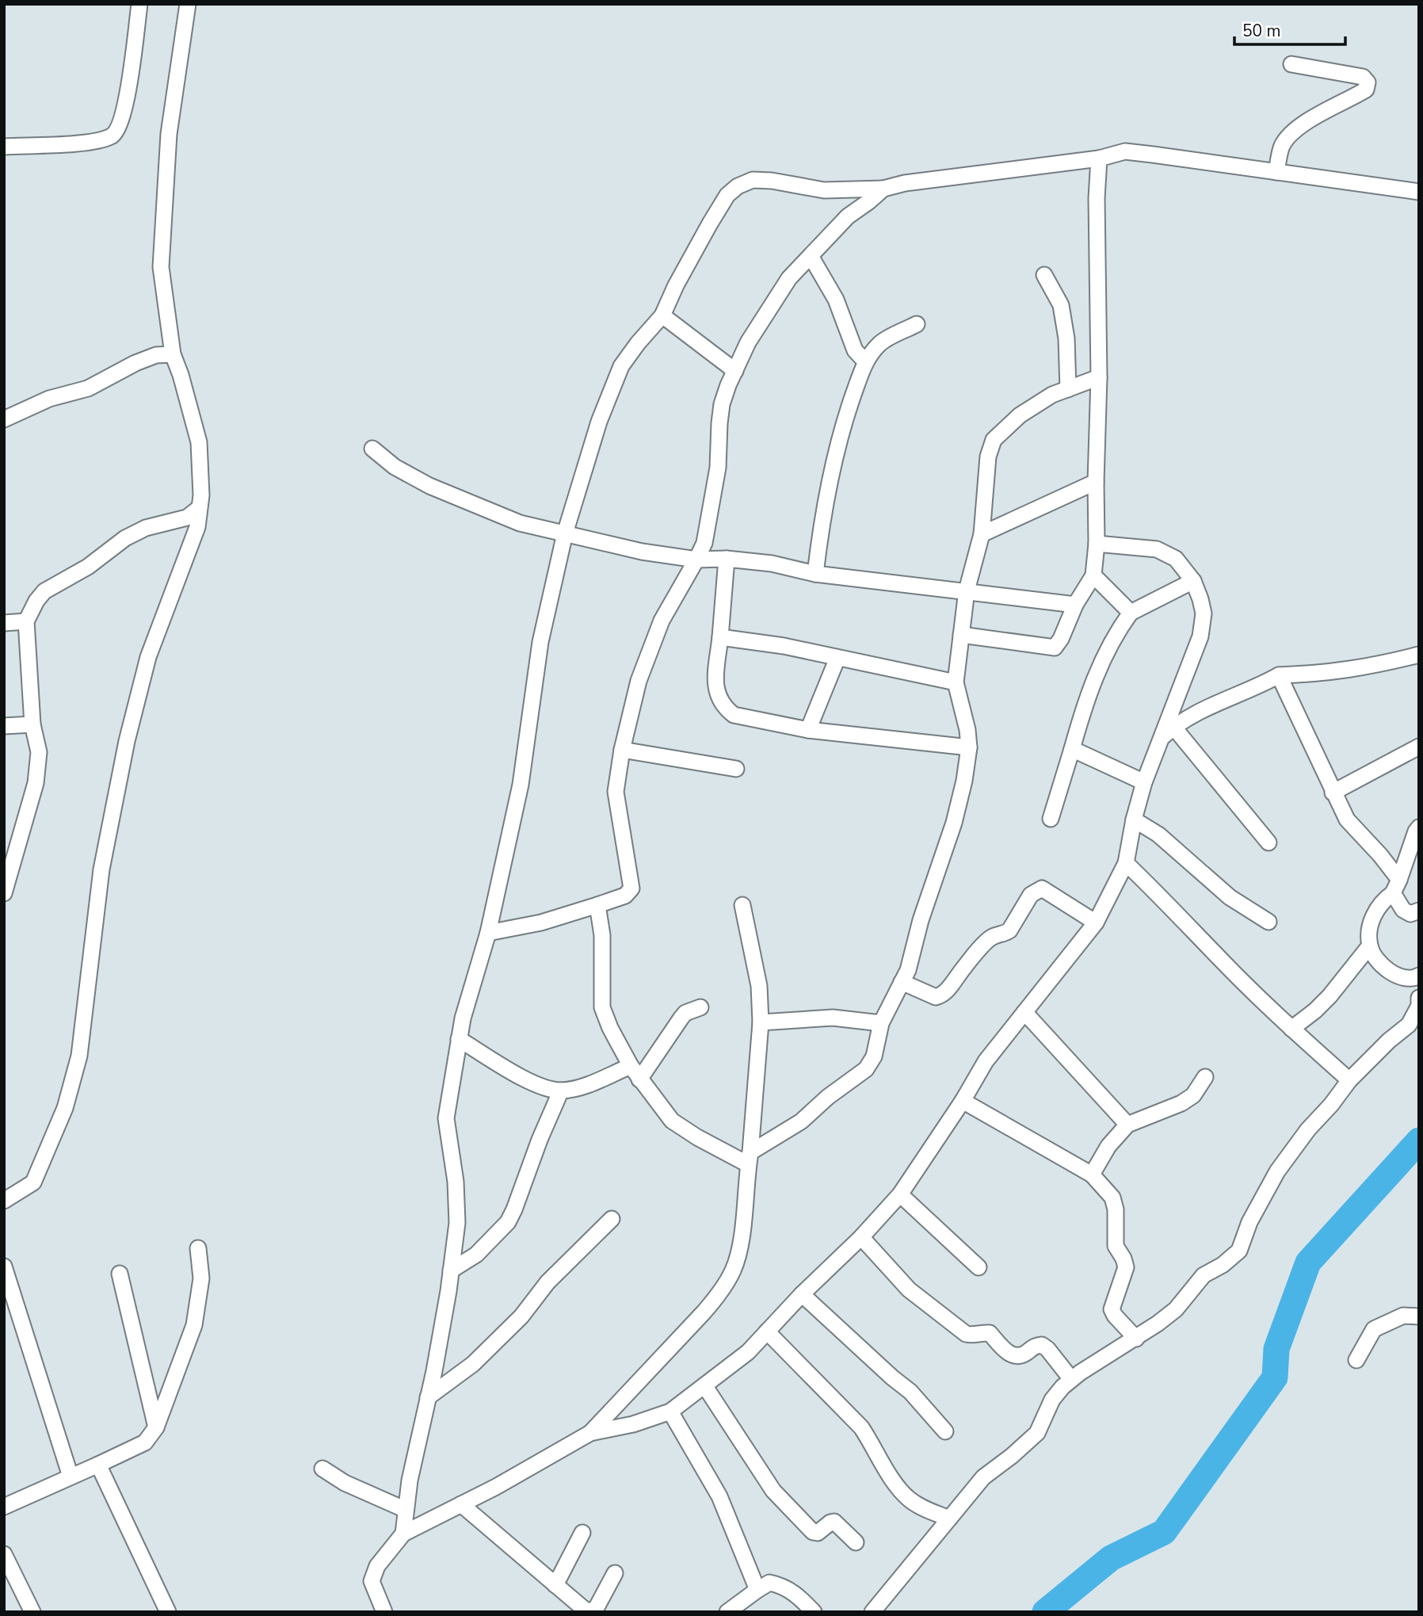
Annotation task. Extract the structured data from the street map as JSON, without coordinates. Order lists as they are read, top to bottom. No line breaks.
{"scale_bar":"50 m"}
